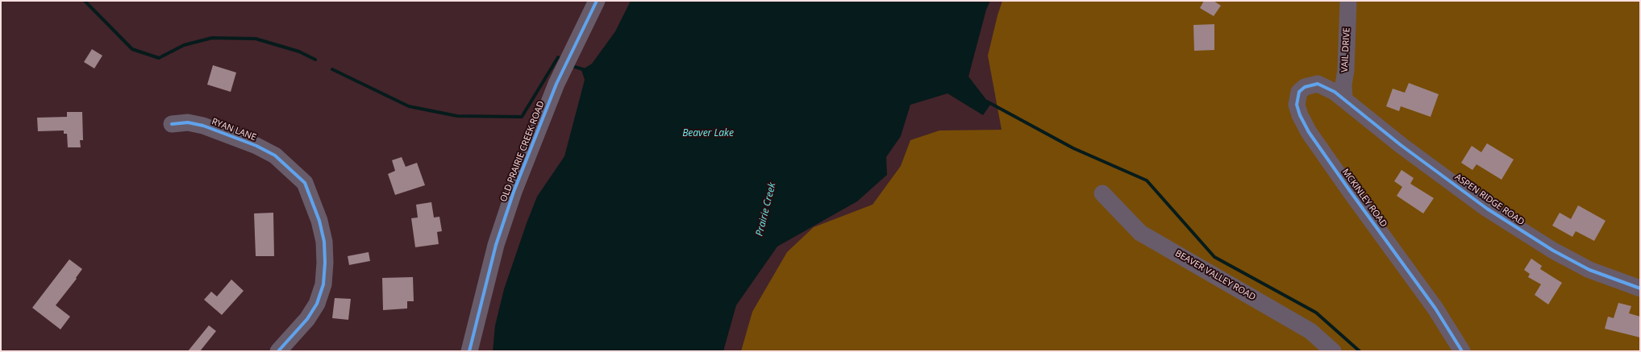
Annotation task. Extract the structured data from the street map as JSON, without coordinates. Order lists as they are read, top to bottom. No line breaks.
{"streets":{"street":["VAIL DRIVE","RYAN LANE","OLD PRAIRIE CREEK ROAD","MCKINLEY ROAD","ASPEN RIDGE ROAD","BEAVER VALLEY ROAD"]},"crossings":[["VAIL DRIVE","MCKINLEY ROAD"],["VAIL DRIVE","ASPEN RIDGE ROAD"],["MCKINLEY ROAD","ASPEN RIDGE ROAD"]],"water":["Beaver Lake","Prairie Creek"]}
